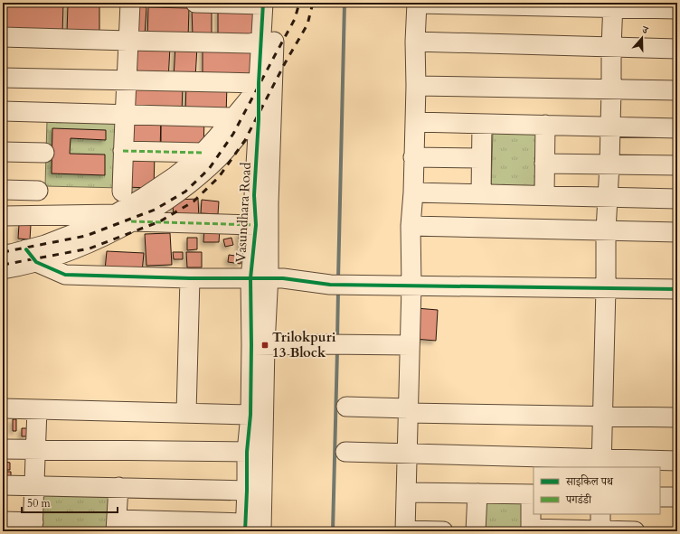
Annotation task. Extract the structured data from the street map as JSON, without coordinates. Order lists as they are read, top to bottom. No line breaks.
{"streets":{"street":["Vasundhara Road"]},"places":{"transit":["Trilokpuri 13 Block"]},"legend":["साइकिल पथ","पगडंडी"],"scale_bar":"50 m","north":"top"}
